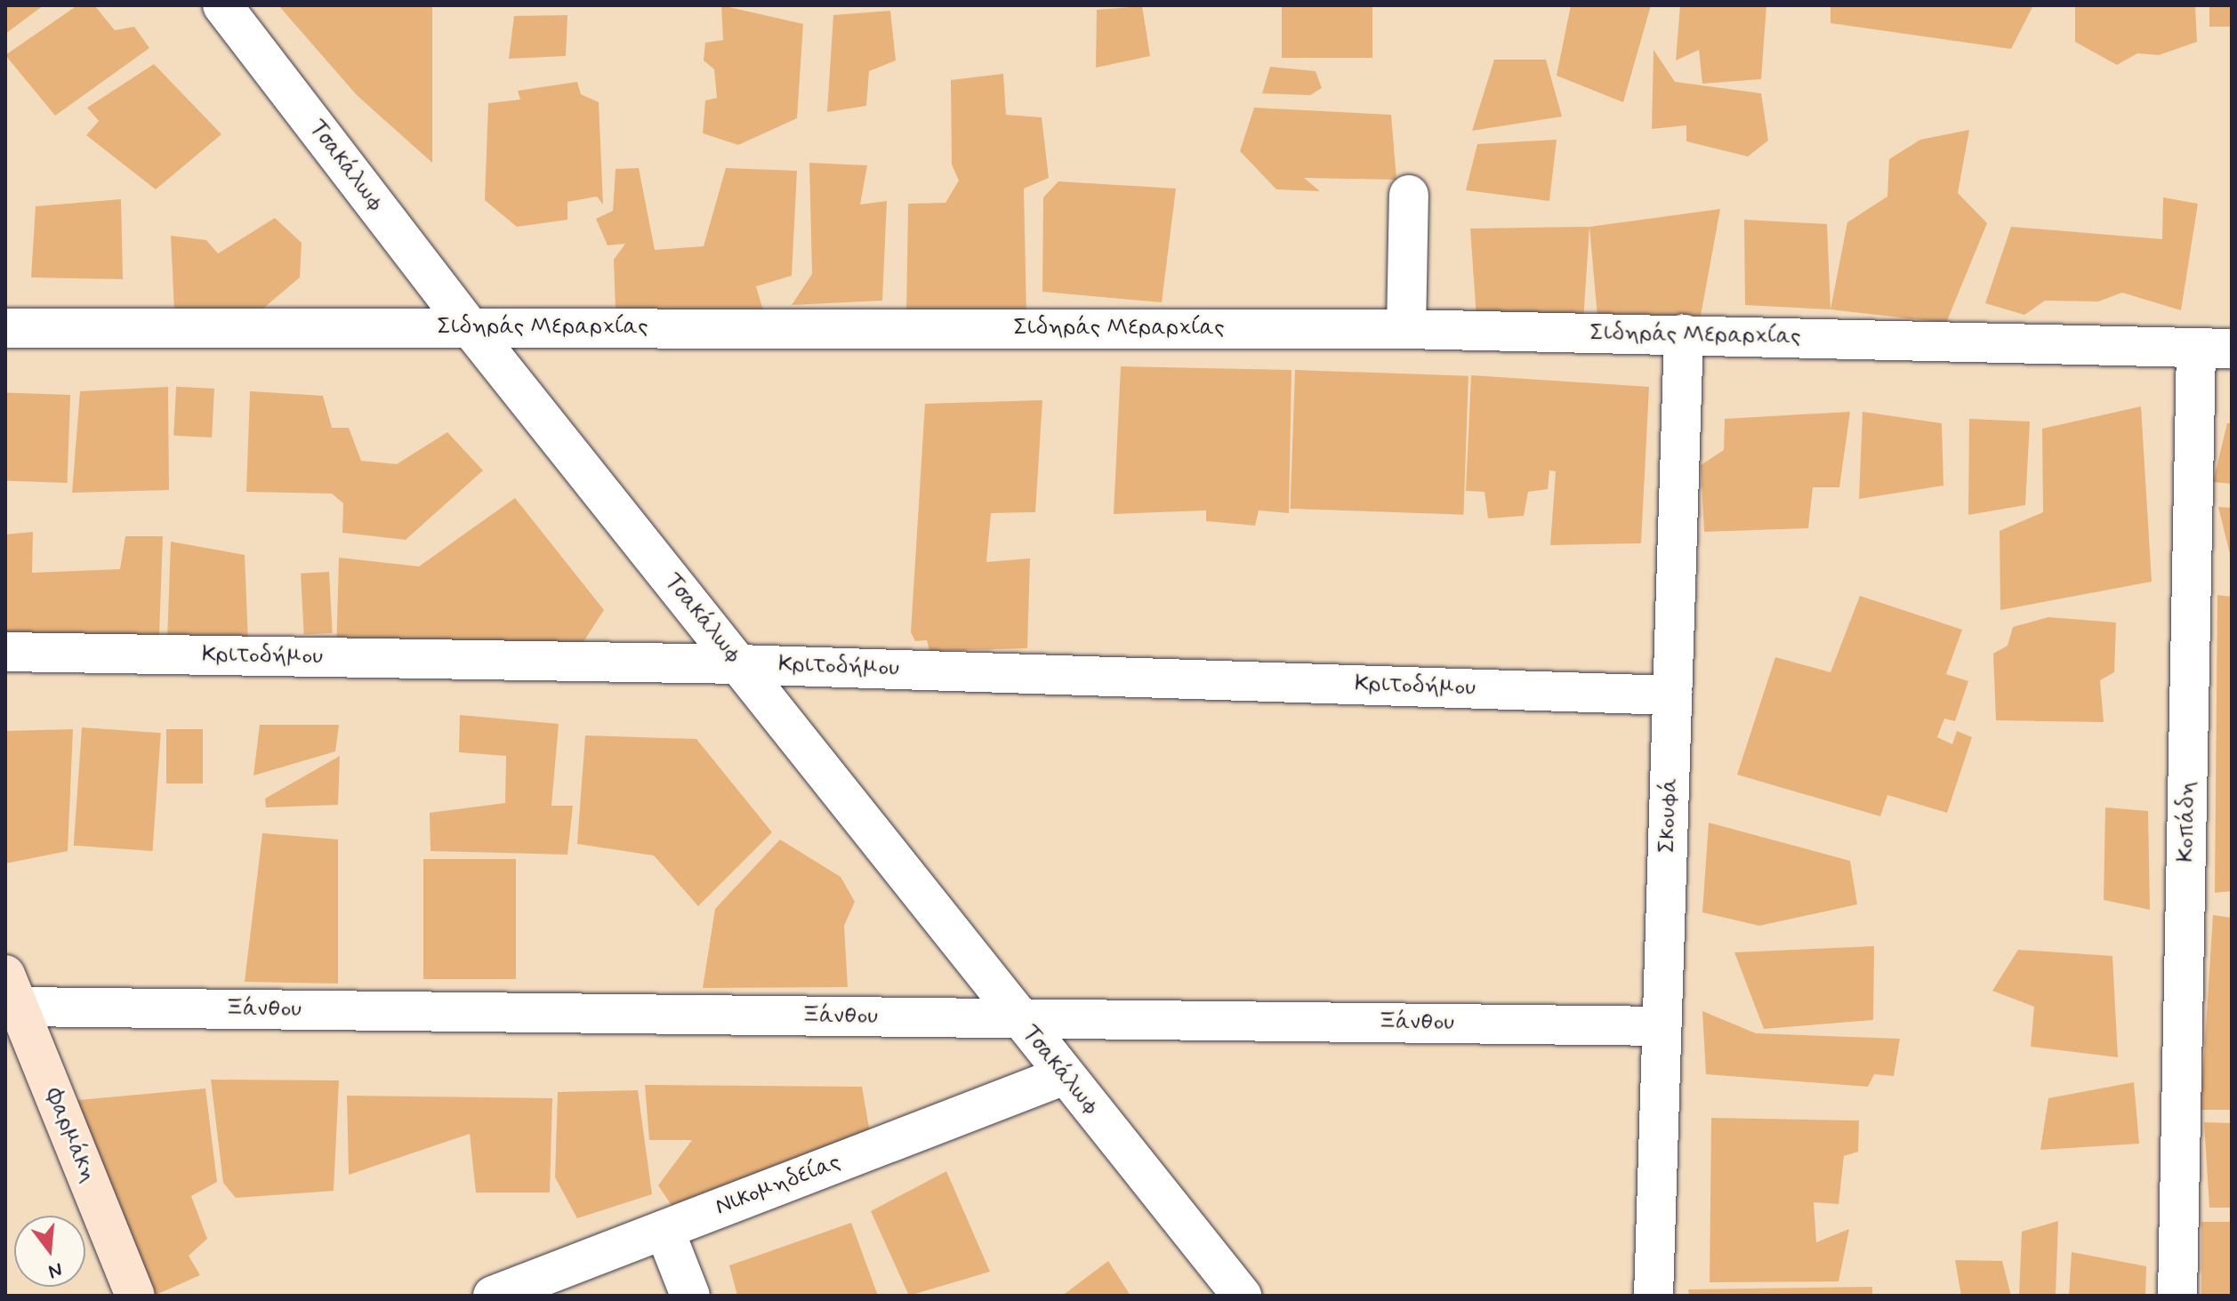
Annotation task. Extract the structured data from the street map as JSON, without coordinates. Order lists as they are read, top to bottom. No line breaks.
{"streets":{"street":["Τσακάλωφ","Σιδηράς Μεραρχίας","Κριτοδήμου","Σκουφά","Κοπάδη","Ξάνθου","Φαρμάκη","Νικομηδείας"]},"crossings":[["Τσακάλωφ","Σιδηράς Μεραρχίας"],["Τσακάλωφ","Κριτοδήμου"],["Τσακάλωφ","Ξάνθου"],["Τσακάλωφ","Νικομηδείας"],["Σιδηράς Μεραρχίας","Σκουφά"],["Σιδηράς Μεραρχίας","Κοπάδη"],["Κριτοδήμου","Σκουφά"],["Σκουφά","Ξάνθου"],["Ξάνθου","Φαρμάκη"]],"north":"bottom"}
